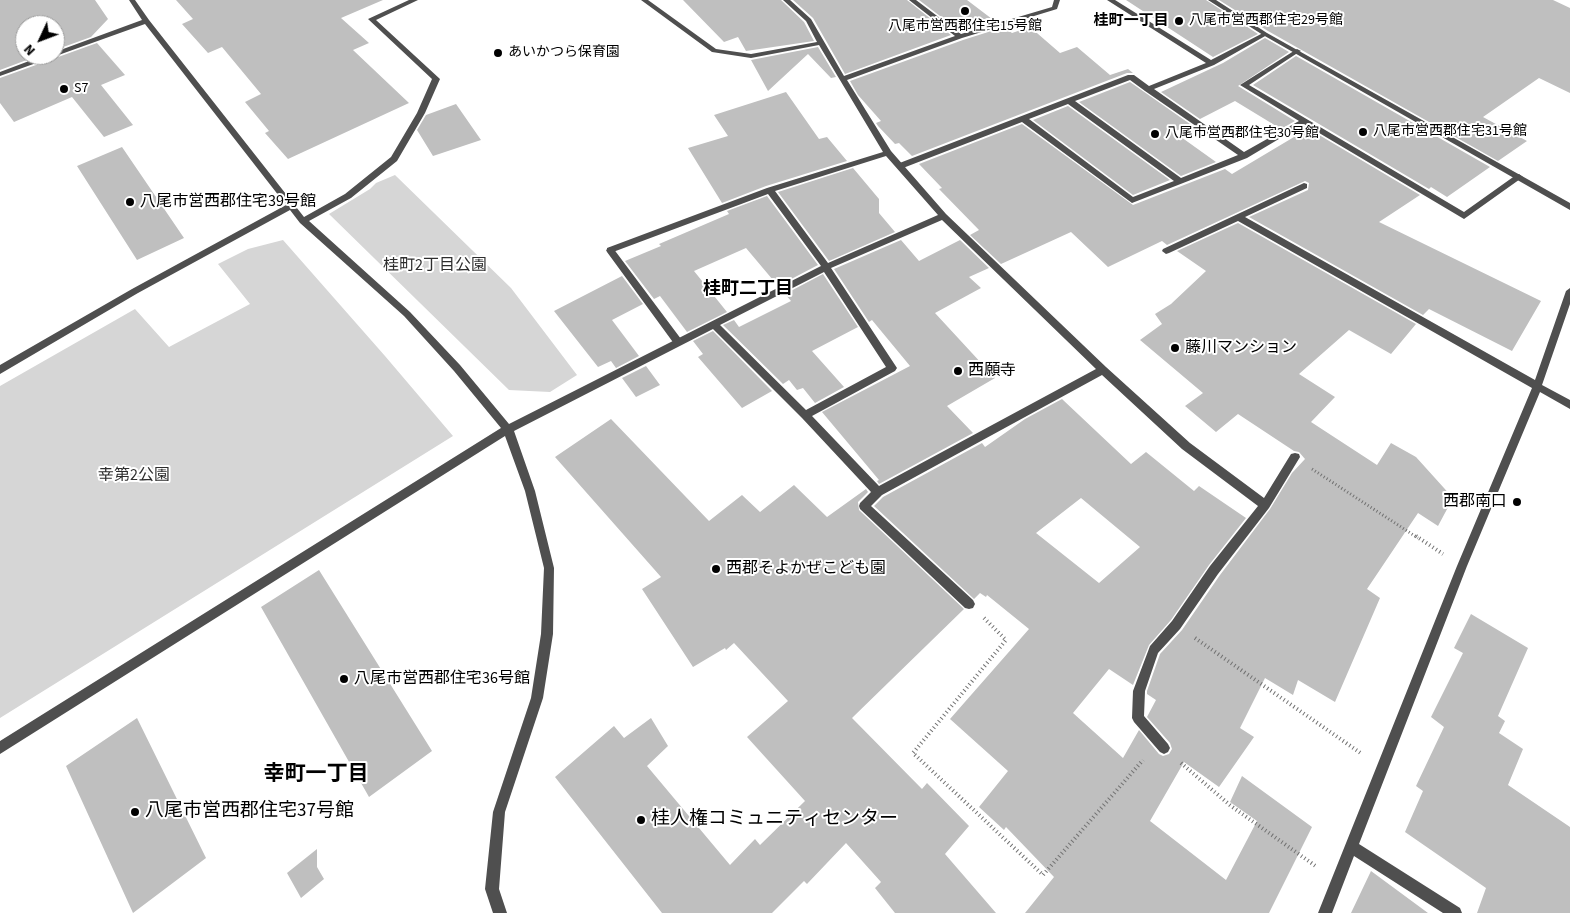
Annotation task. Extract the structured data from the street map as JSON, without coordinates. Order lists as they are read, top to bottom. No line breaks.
{"districts":["桂町一丁目","桂町二丁目","幸町一丁目"],"parks":["桂町2丁目公園","幸第2公園"],"places":["八尾市営西郡住宅15号館","八尾市営西郡住宅29号館","あいかつら保育園","S7","八尾市営西郡住宅31号館","八尾市営西郡住宅30号館","八尾市営西郡住宅39号館","藤川マンション","西願寺","西郡南口","西郡そよかぜこども園","八尾市営西郡住宅36号館","八尾市営西郡住宅37号館","桂人権コミュニティセンター"],"north":"bottom left"}
